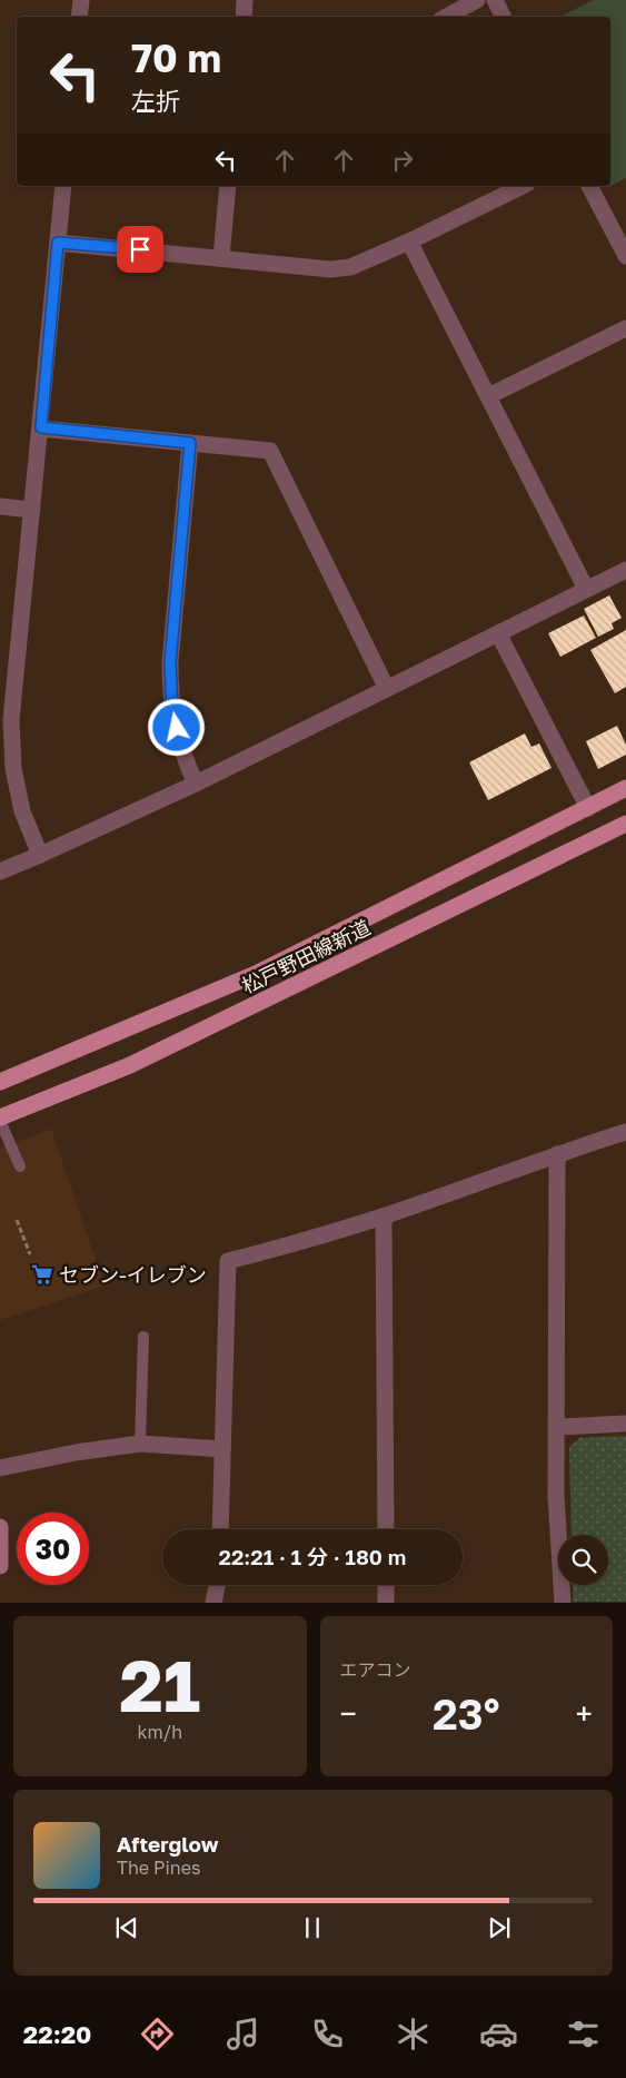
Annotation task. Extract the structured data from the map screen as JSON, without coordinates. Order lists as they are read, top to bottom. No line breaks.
{"streets":{"main road":["松戸野田線新道"]},"places":{"supermarket":["セブン-イレブン"]},"page":{"turn":["70 m","左折"],"limit":"30","trip":"22:21 · 1 分 · 180 m","tile":[["21","km/h"],"エアコン"],"heat":["−","23°","+"],"song":["Afterglow","The Pines"],"tabs":"22:20"}}
